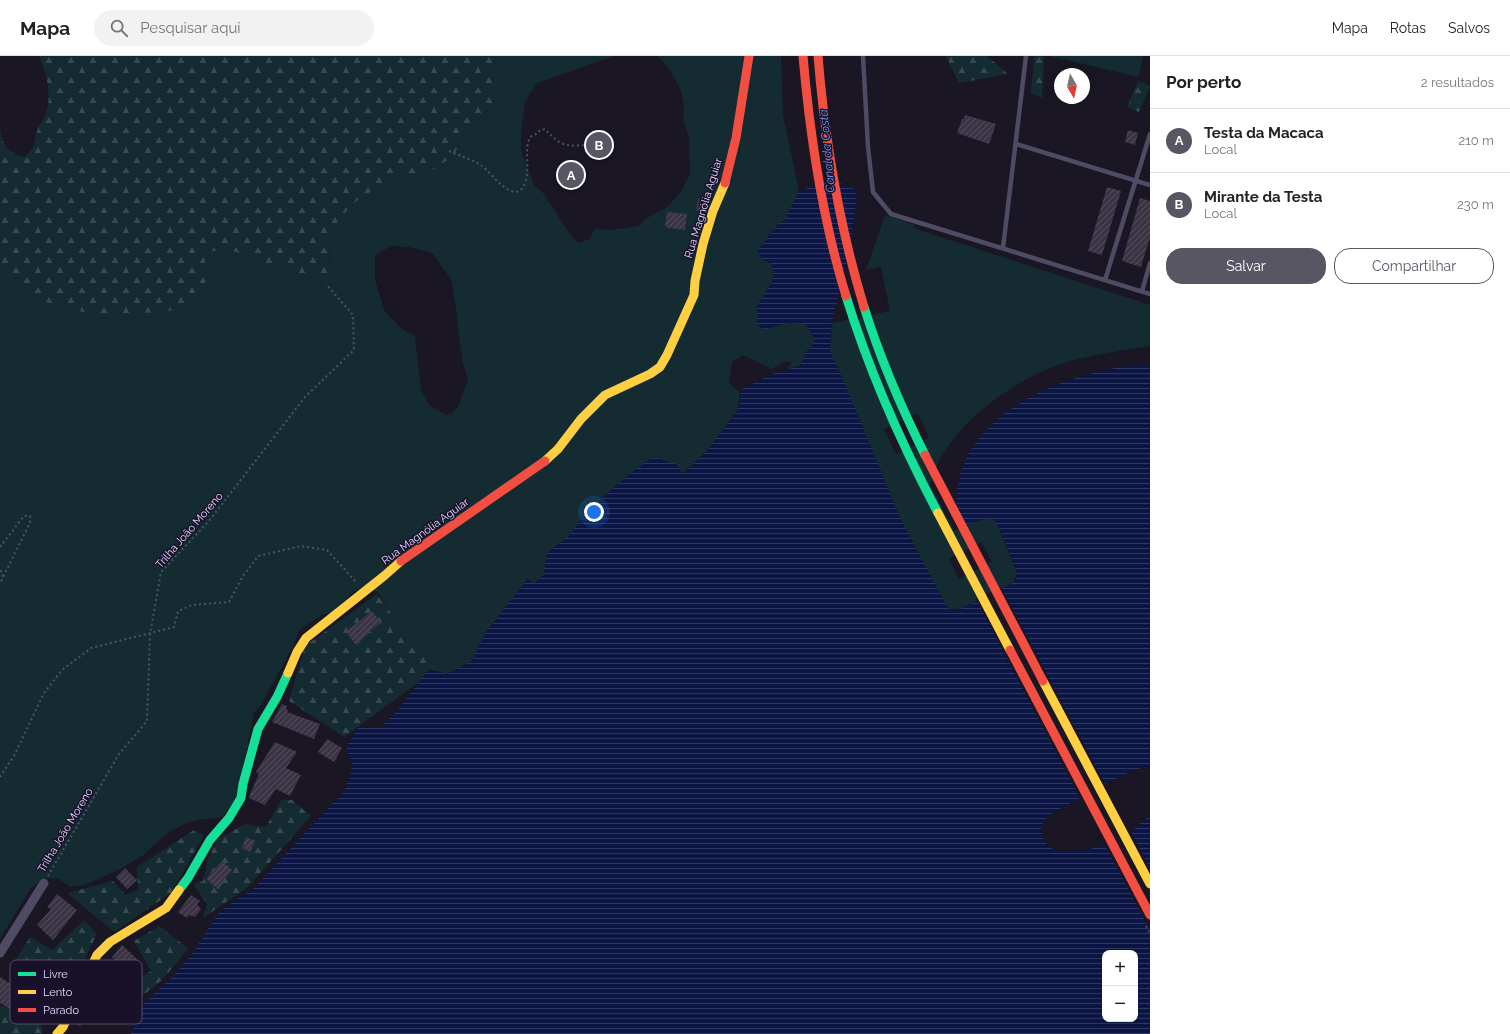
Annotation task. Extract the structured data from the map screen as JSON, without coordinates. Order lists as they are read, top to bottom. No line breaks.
{"streets":{"main road":["Rua Magnólia Aguiar"],"path":["Trilha João Moreno"]},"water":["Canal da Costa"],"legend":["Livre","Lento","Parado"],"north":"bottom","page":{"header":"Mapa","search":"Pesquisar aqui","nav":["Mapa","Rotas","Salvos"],"heading":["Por perto","2 resultados"],"list":[{"mark":"A","name":"Testa da Macaca","note":"Local","value":"210 m"},{"mark":"B","name":"Mirante da Testa","note":"Local","value":"230 m"}],"pins":["B","A"],"buttons":["Salvar","Compartilhar"],"map_buttons":["+","−"]}}
